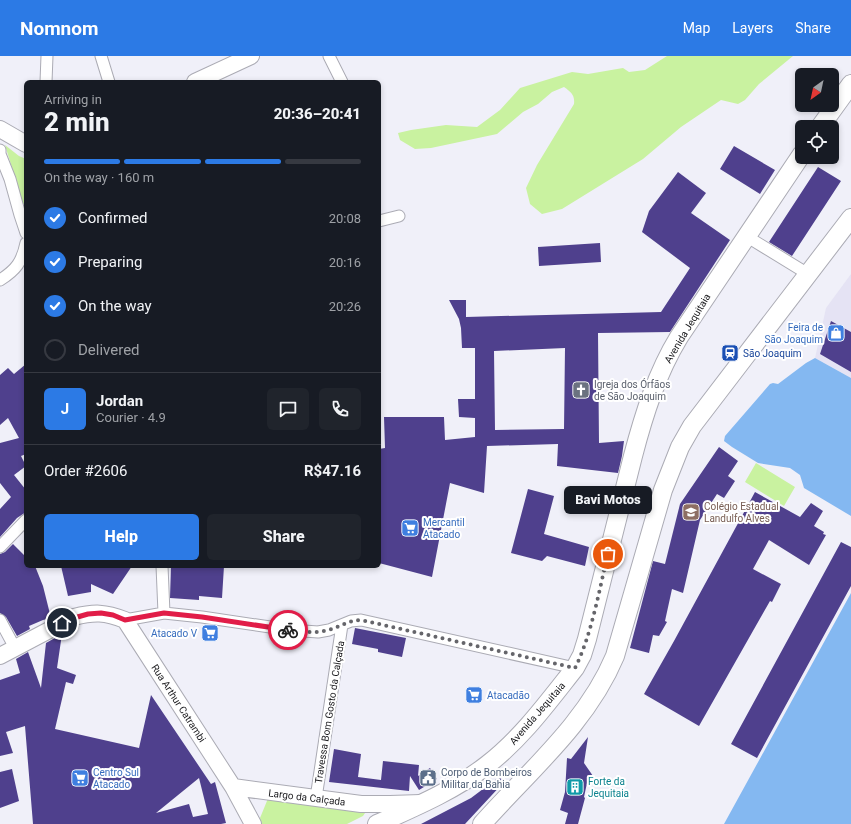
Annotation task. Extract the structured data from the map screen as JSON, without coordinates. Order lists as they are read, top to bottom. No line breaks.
{"streets":{"main road":["Avenida Jequitaia","Rua Arthur Catrambi","Largo da Calçada"],"street":["Travessa Bom Gosto da Calçada"]},"crossings":[["Avenida Jequitaia","Largo da Calçada"],["Rua Arthur Catrambi","Largo da Calçada"],["Travessa Bom Gosto da Calçada","Largo da Calçada"]],"places":{"shop":["Feira de São Joaquim"],"station":["São Joaquim"],"church":["Igreja dos Órfãos de São Joaquim"],"school or university":["Colégio Estadual Landulfo Alves"],"supermarket":["Mercantil Atacado","Atacado V","Atacadão","Centro Sul Atacado"],"other":["Bavi Motos"],"public building":["Corpo de Bombeiros Militar da Bahia"],"building":["Forte da Jequitaia"]},"north":"bottom left","page":{"header":"Nomnom","nav":["Map","Layers","Share"],"heading":["2 min","Arriving in","20:36–20:41"],"panel":["Jordan","Courier · 4.9","Order #2606","R$47.16"],"bar":"On the way · 160 m","list":[["Confirmed","20:08"],["Preparing","20:16"],["On the way","20:26"],"Delivered"],"round":"J","bubble":"Bavi Motos","buttons":["Help","Share"]}}
